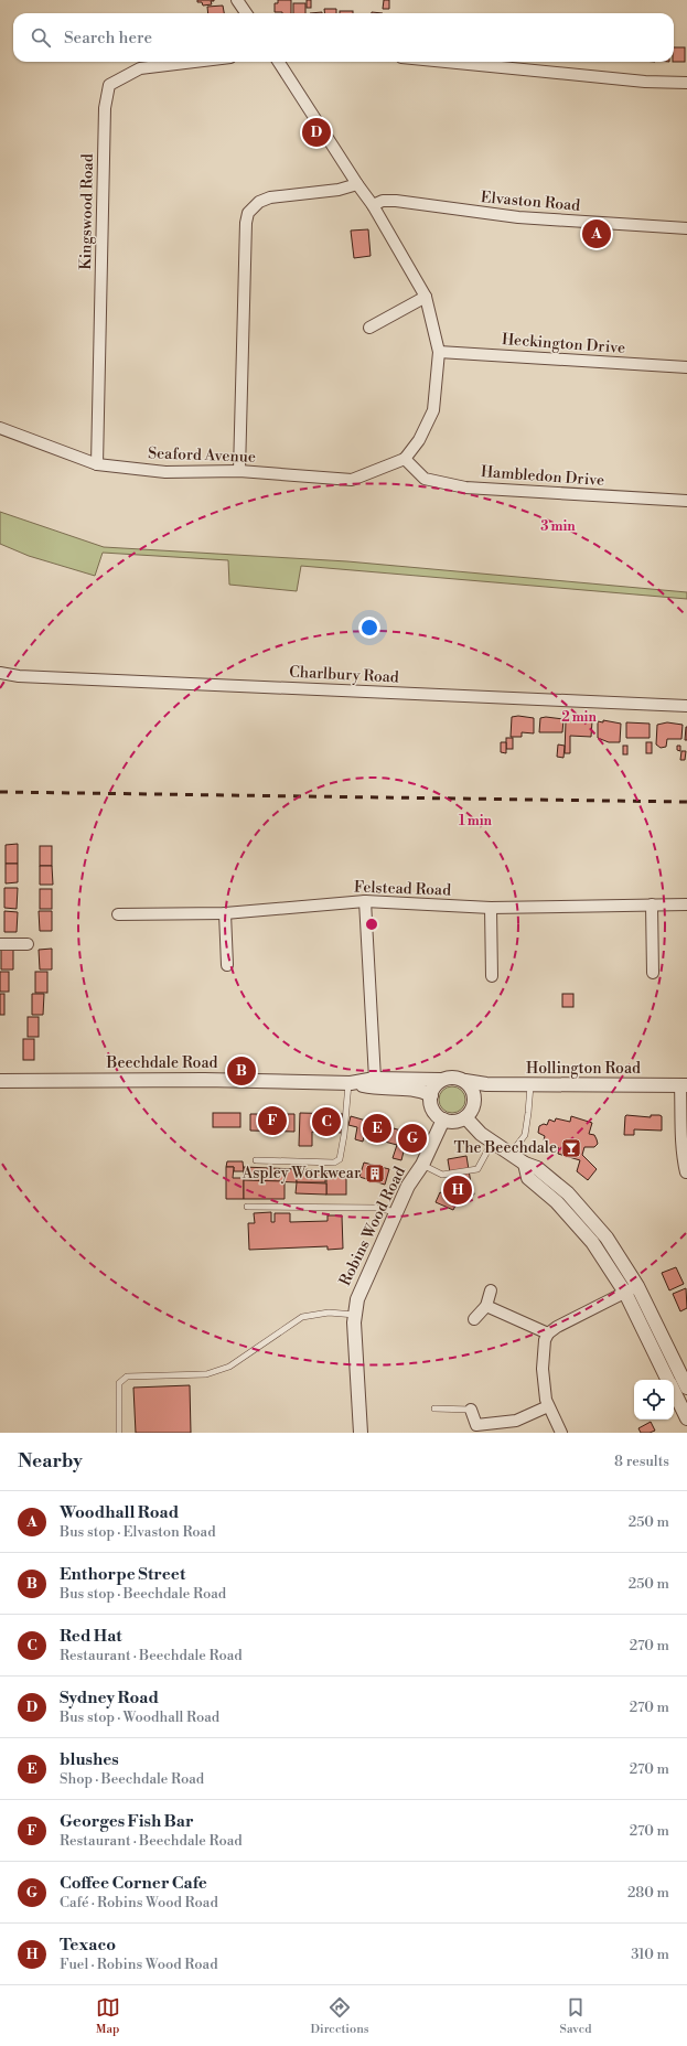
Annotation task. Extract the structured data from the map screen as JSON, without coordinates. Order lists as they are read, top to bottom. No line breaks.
{"streets":{"street":["Elvaston Road","Kingswood Road","Heckington Drive","Seaford Avenue","Hambledon Drive","Charlbury Road","Felstead Road","Beechdale Road","Hollington Road","Robins Wood Road"]},"crossings":[["Kingswood Road","Seaford Avenue"],["Seaford Avenue","Hambledon Drive"],["Beechdale Road","Hollington Road"],["Beechdale Road","Robins Wood Road"],["Hollington Road","Robins Wood Road"]],"places":{"bar":["The Beechdale"],"building":["Aspley Workwear"]},"page":{"search":"Search here","pins":["D","A","B","F","C","E","G","H"],"heading":["Nearby","8 results"],"list":[{"mark":"A","name":"Woodhall Road","note":"Bus stop · Elvaston Road","value":"250 m"},{"mark":"B","name":"Enthorpe Street","note":"Bus stop · Beechdale Road","value":"250 m"},{"mark":"C","name":"Red Hat","note":"Restaurant · Beechdale Road","value":"270 m"},{"mark":"D","name":"Sydney Road","note":"Bus stop · Woodhall Road","value":"270 m"},{"mark":"E","name":"blushes","note":"Shop · Beechdale Road","value":"270 m"},{"mark":"F","name":"Georges Fish Bar","note":"Restaurant · Beechdale Road","value":"270 m"},{"mark":"G","name":"Coffee Corner Cafe","note":"Café · Robins Wood Road","value":"280 m"},{"mark":"H","name":"Texaco","note":"Fuel · Robins Wood Road","value":"310 m"}],"nav":["Map","Directions","Saved"]},"rings":["3 min","2 min","1 min"]}
